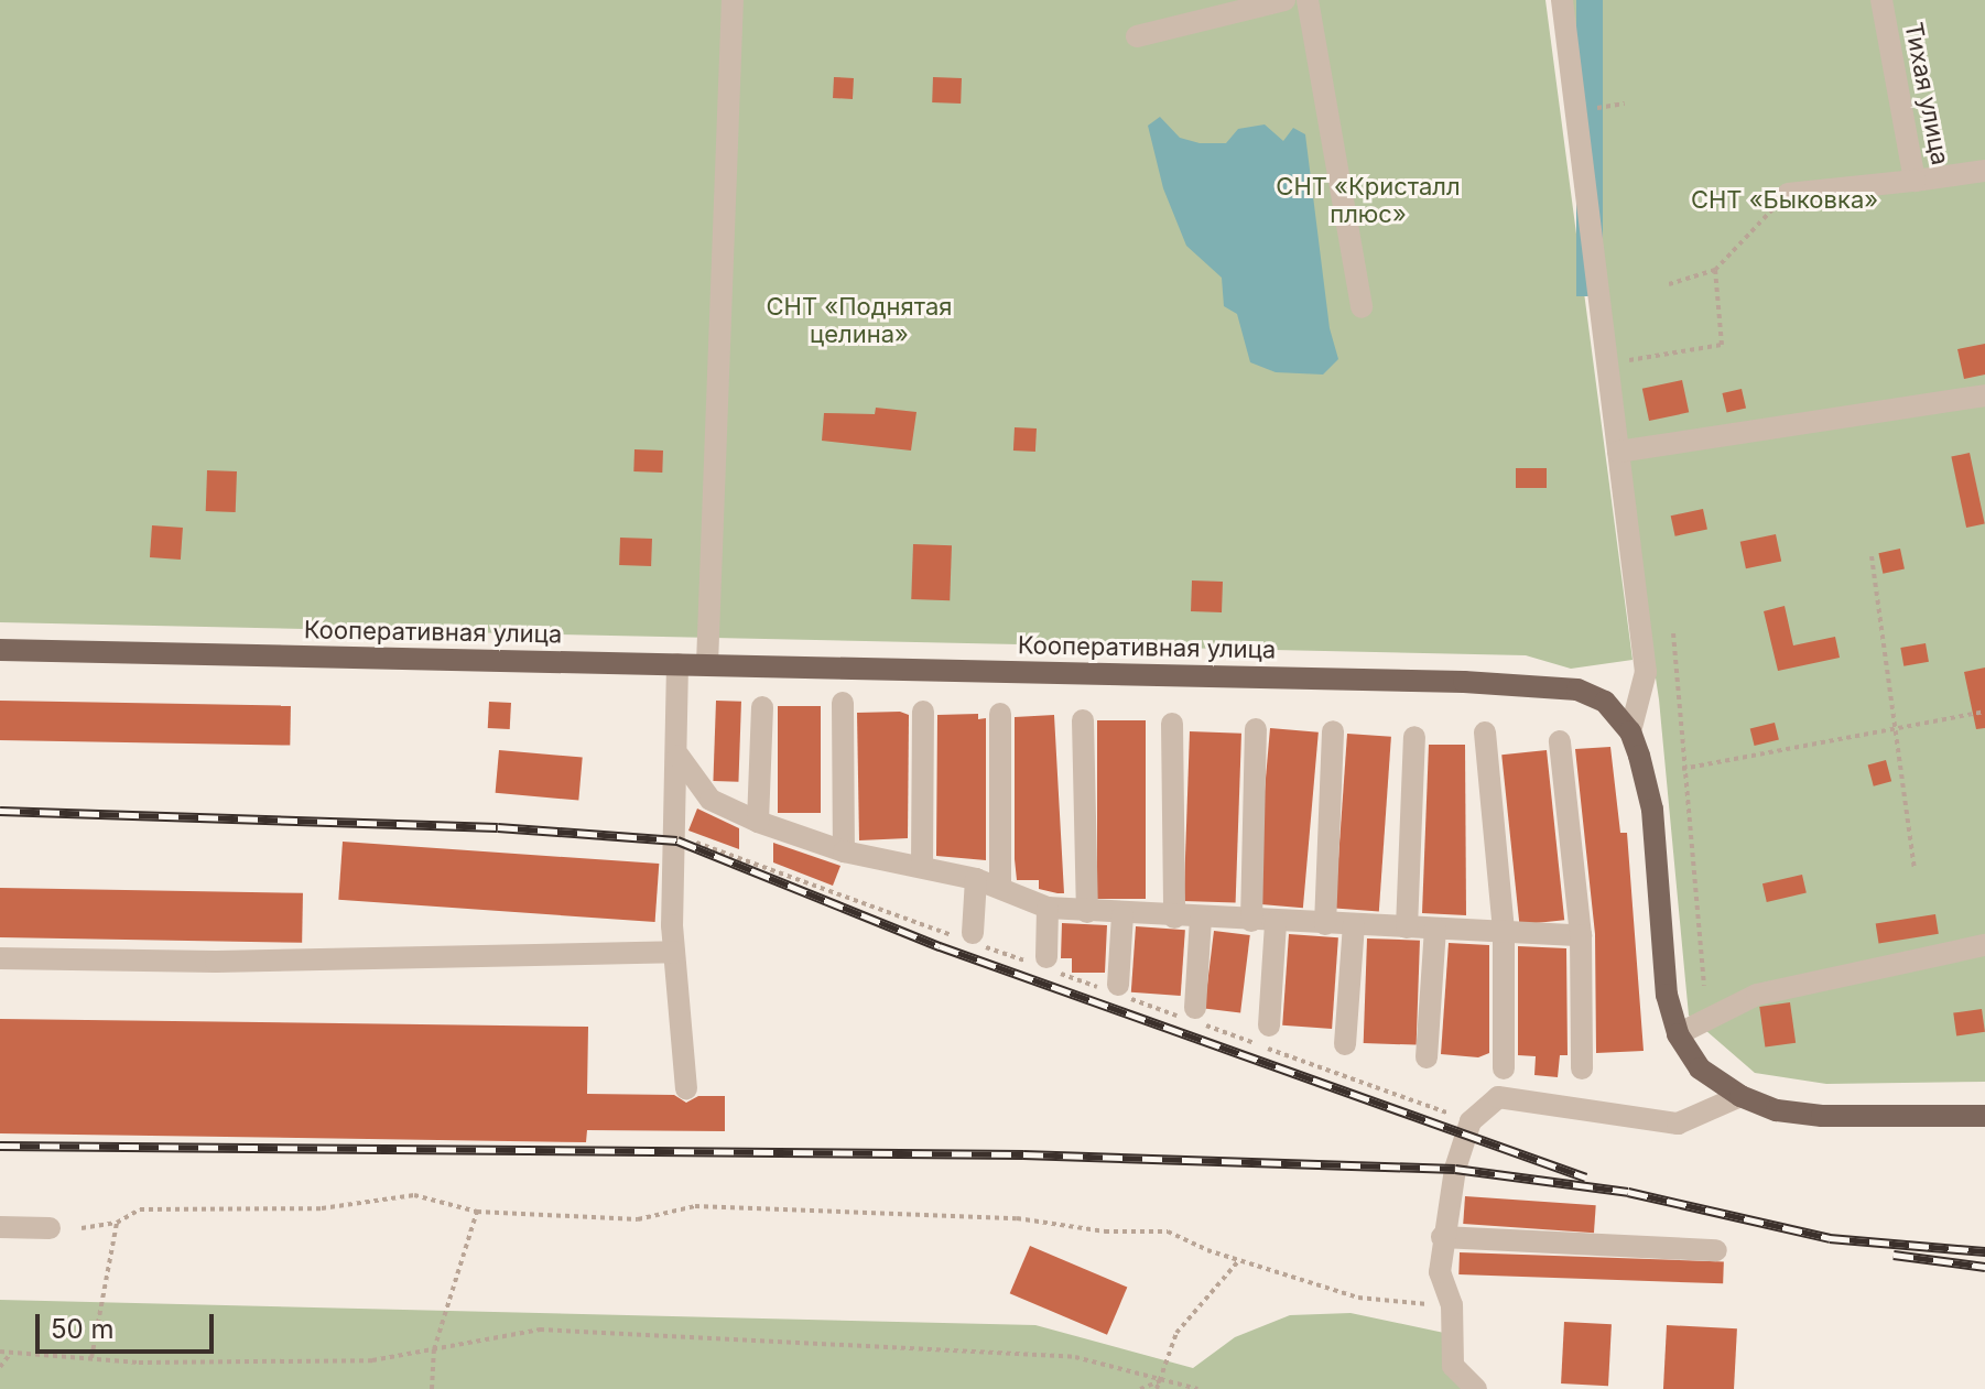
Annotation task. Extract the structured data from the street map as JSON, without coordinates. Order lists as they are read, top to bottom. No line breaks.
{"streets":{"main road":["Кооперативная улица"],"street":["Тихая улица"]},"parks":["СНТ «Кристалл плюс»","СНТ «Быковка»","СНТ «Поднятая целина»"],"scale_bar":"50 m"}
